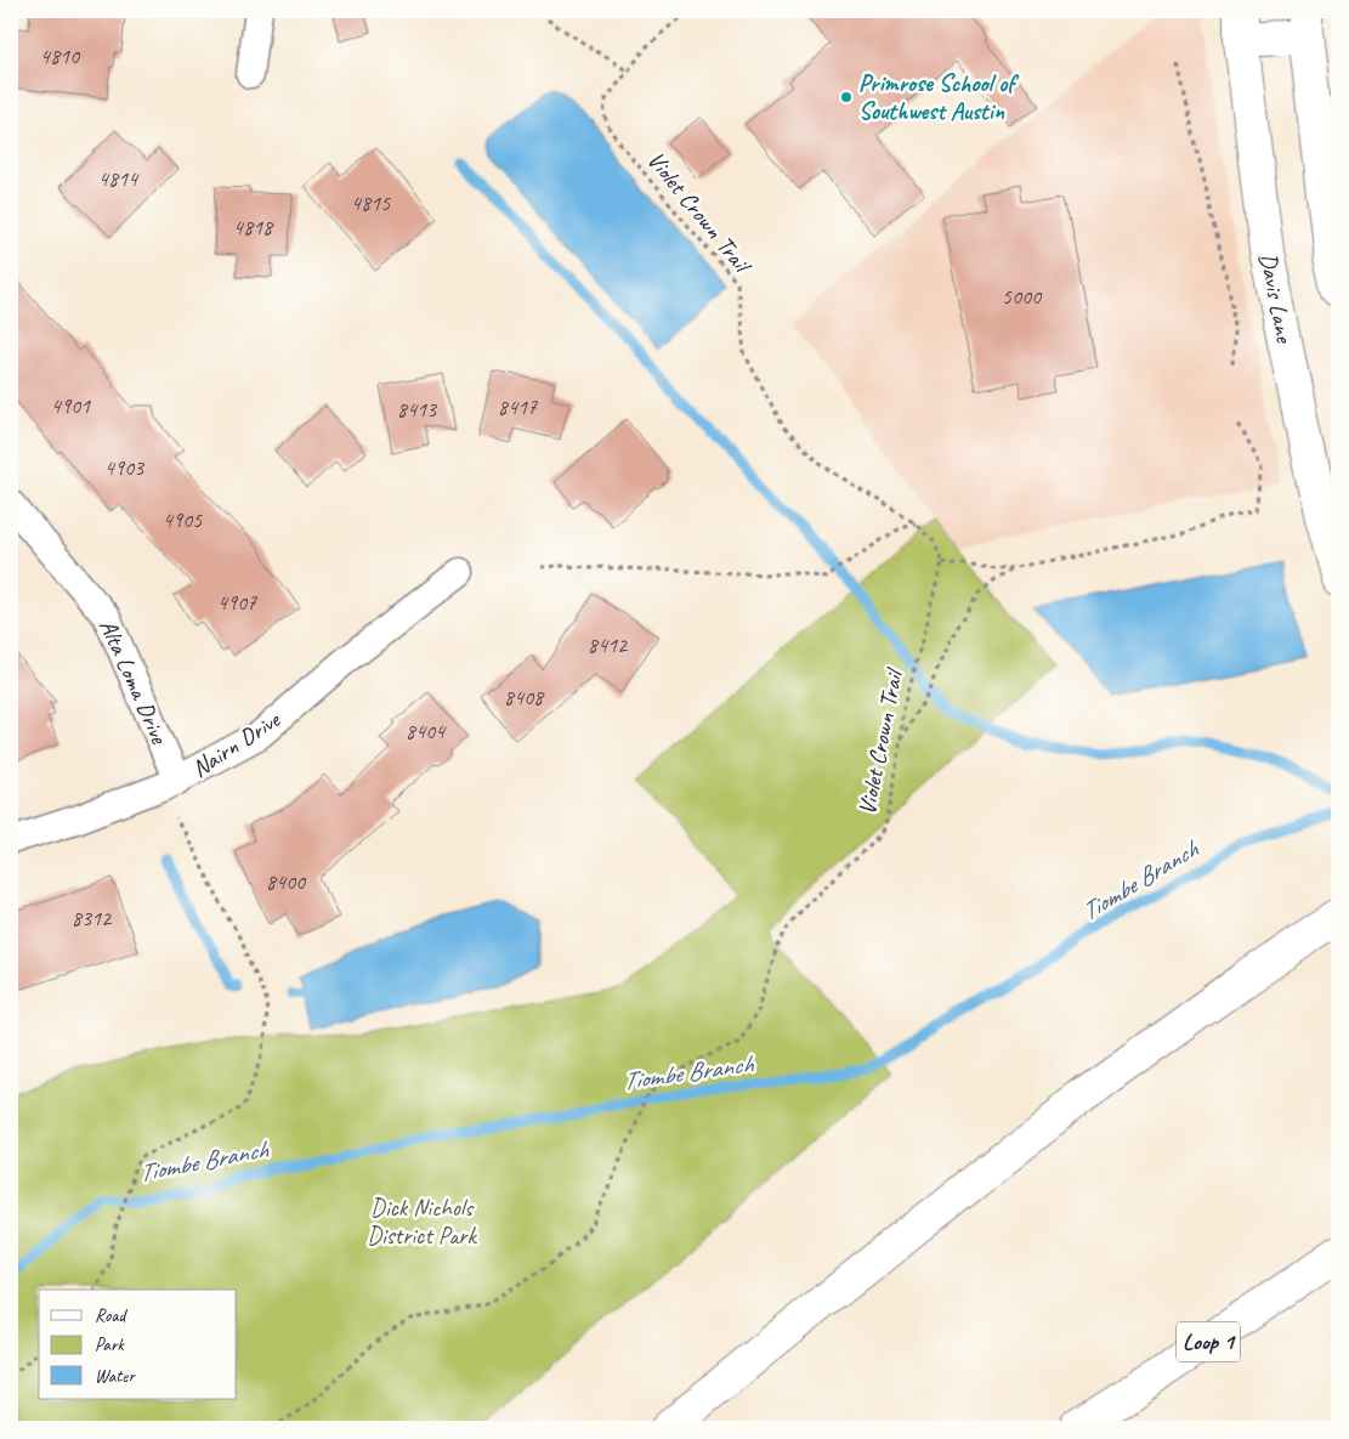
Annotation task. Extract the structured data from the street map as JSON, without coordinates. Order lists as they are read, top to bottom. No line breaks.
{"streets":{"main road":["Davis Lane","Loop 1"],"street":["Alta Loma Drive","Nairn Drive"],"path":["Violet Crown Trail"]},"crossings":[["Alta Loma Drive","Nairn Drive"]],"water":["Tiombe Branch"],"parks":["Dick Nichols District Park"],"places":["Primrose School of Southwest Austin"],"house_numbers":["4810","4814","4815","4818","5000","4901","8417","8413","4903","4905","4907","8412","8408","8404","8400","8312"],"legend":["Road","Park","Water"]}
